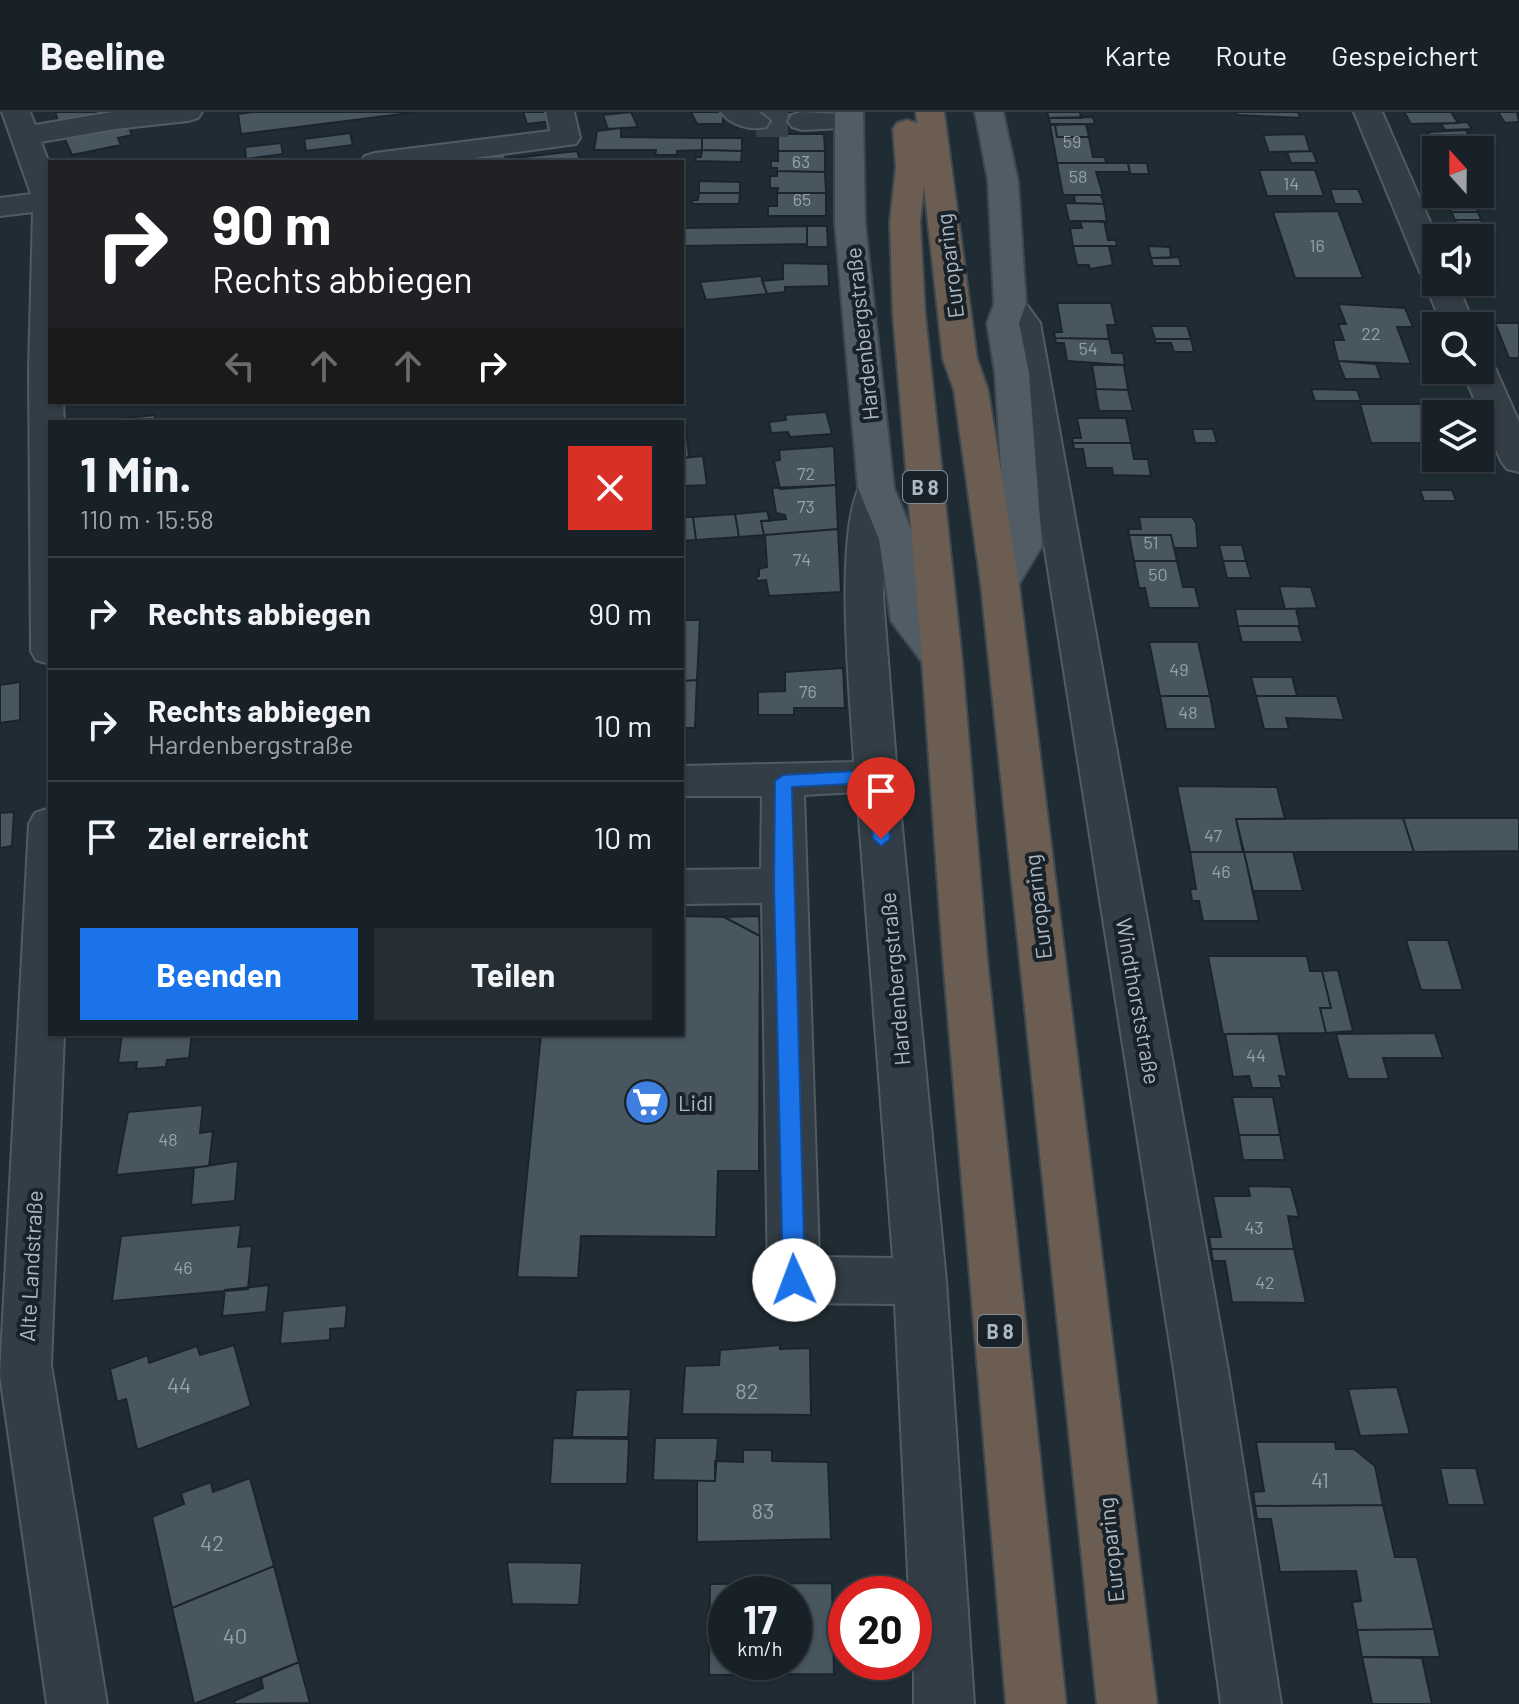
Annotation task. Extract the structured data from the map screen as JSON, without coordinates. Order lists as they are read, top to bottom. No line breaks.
{"streets":{"highway":["Europaring","B 8"],"main road":["Hardenbergstraße","Windthorststraße"],"street":["Alte Landstraße"]},"crossings":[["Europaring","Windthorststraße"]],"places":{"supermarket":["Lidl"]},"house_numbers":["59","63","58","14","65","16","22","54","72","73","51","74","50","49","76","48","47","46","44","48","43","46","42","44","82","41","83","42","40"],"north":"top","page":{"header":"Beeline","nav":["Karte","Route","Gespeichert"],"turn":["90 m","Rechts abbiegen"],"heading":["1 Min.","110 m · 15:58"],"list":[{"name":"Rechts abbiegen","value":"90 m"},{"name":"Rechts abbiegen","note":"Hardenbergstraße","value":"10 m"},{"name":"Ziel erreicht","value":"10 m"}],"buttons":["Beenden","Teilen"],"speed":"17 km/h","limit":"20"}}
